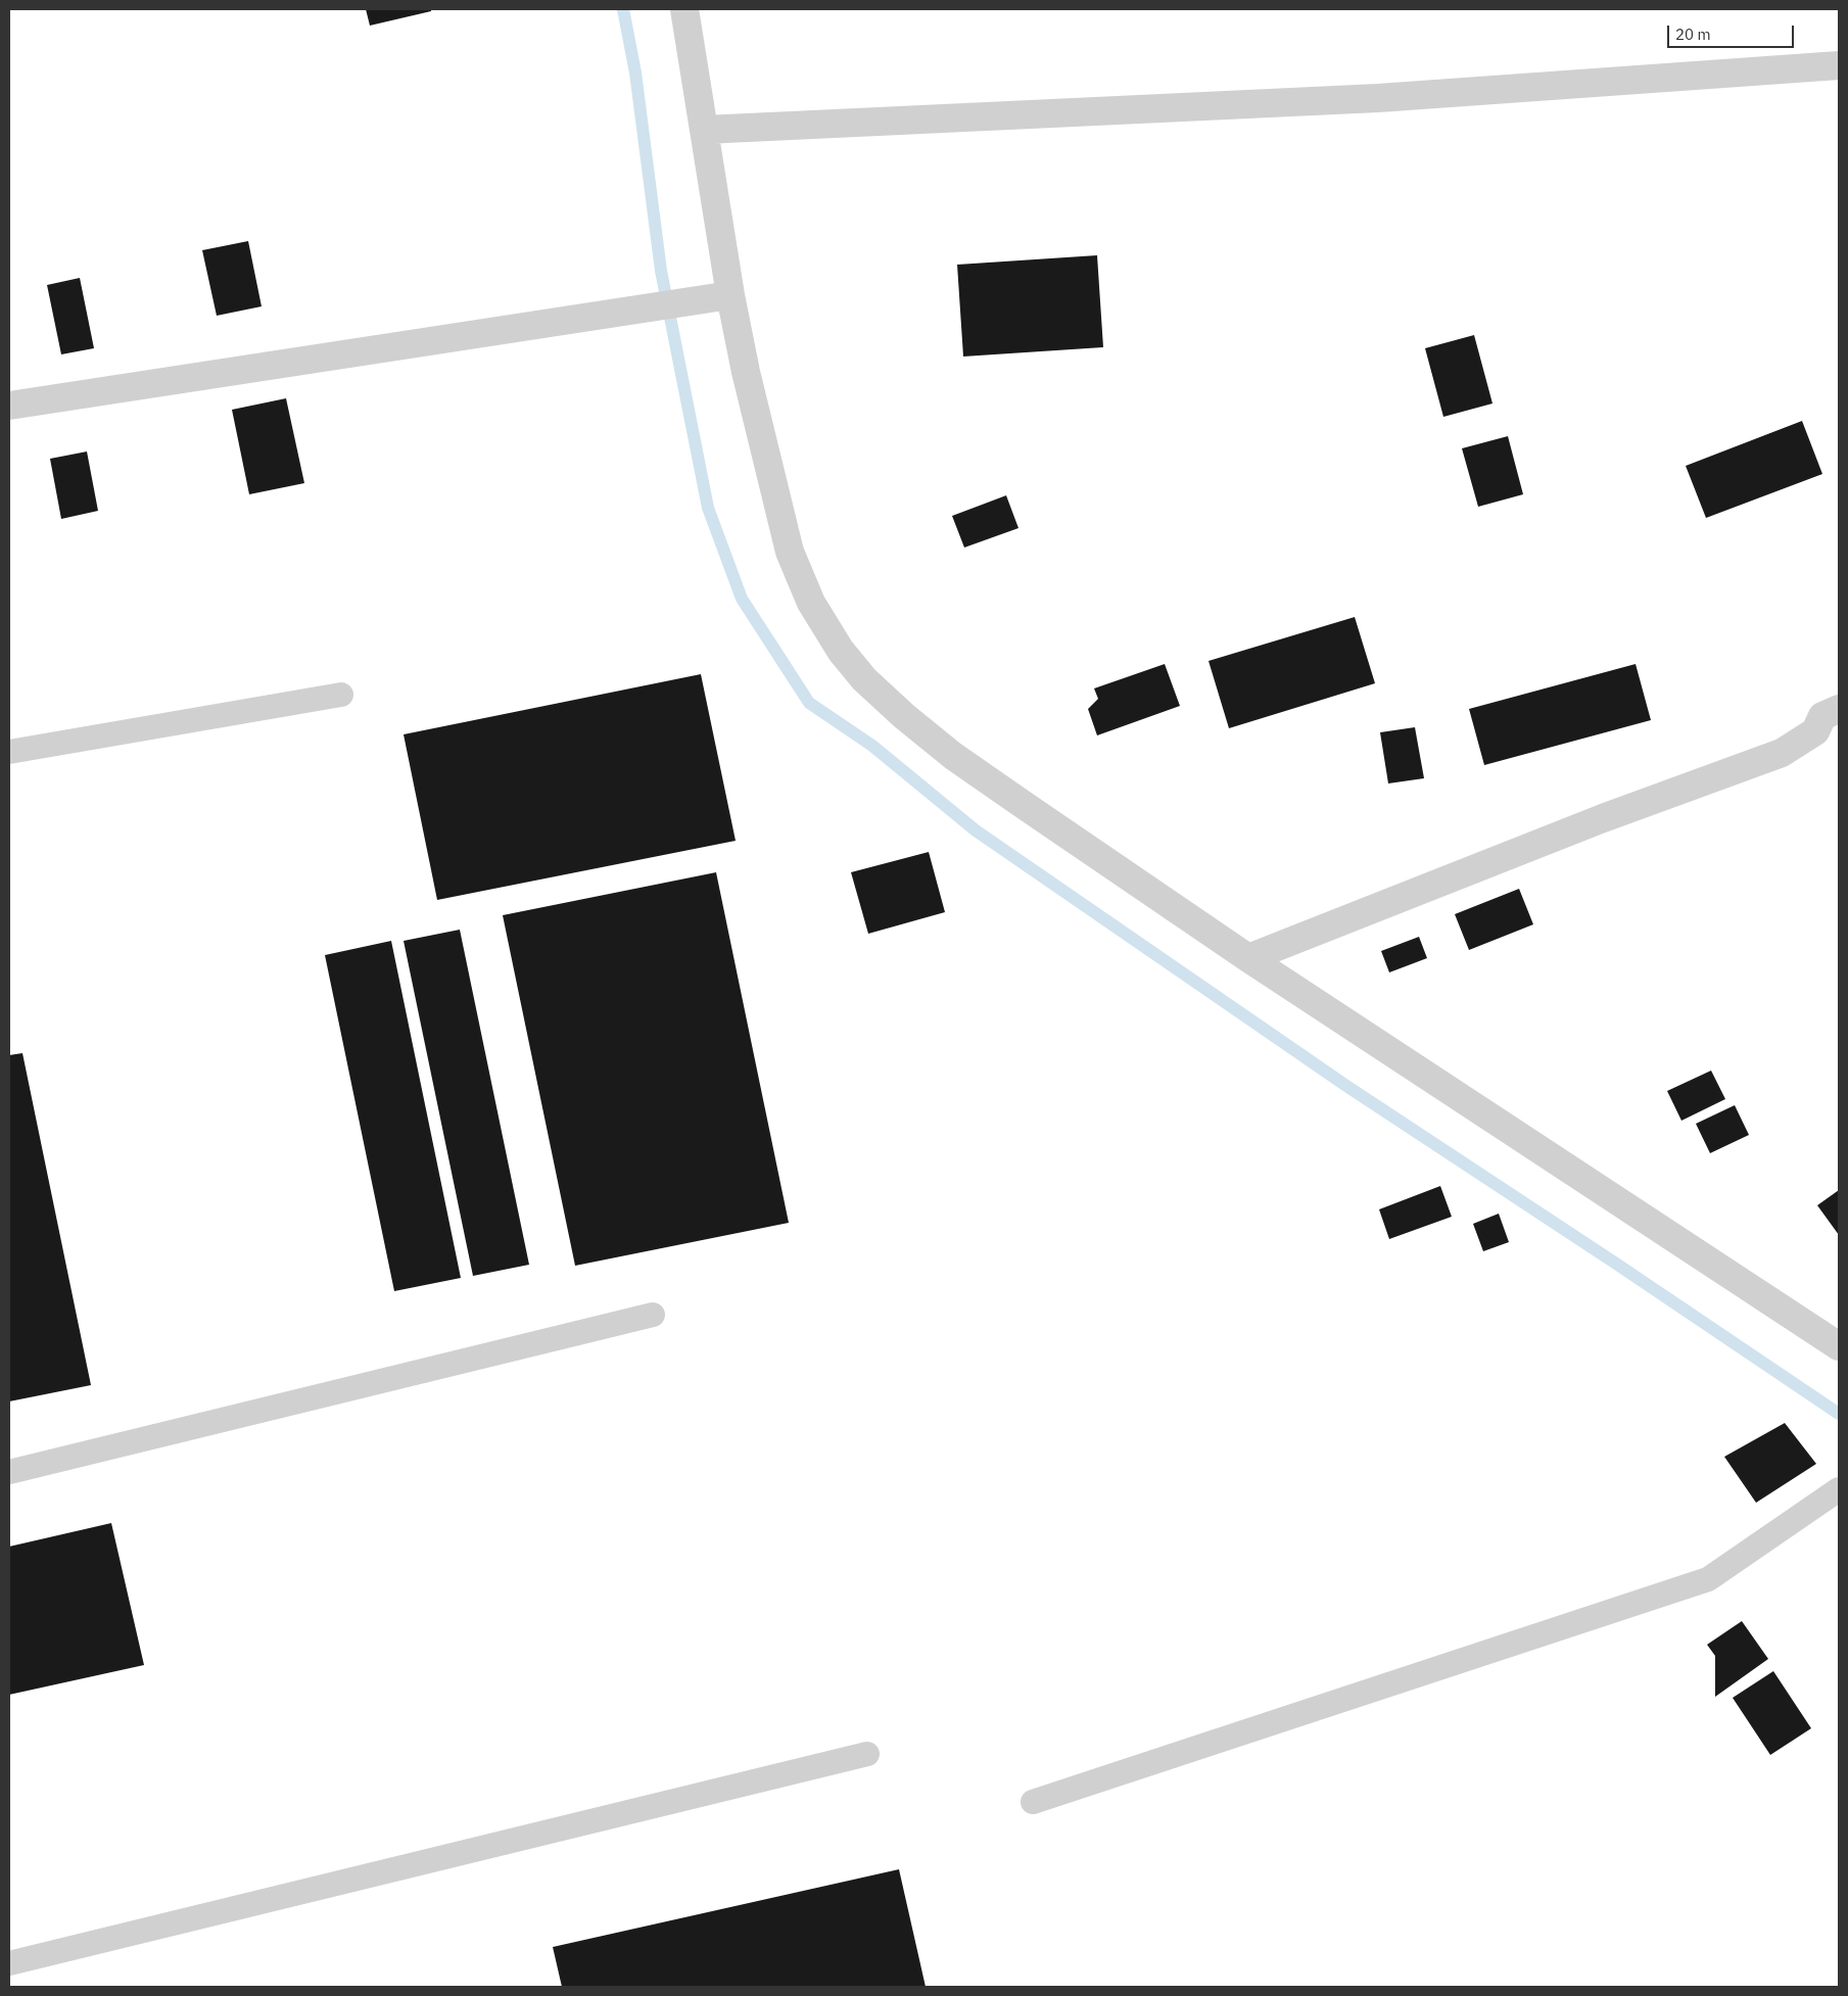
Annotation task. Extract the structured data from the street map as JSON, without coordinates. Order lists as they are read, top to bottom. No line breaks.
{"scale_bar":"20 m"}
